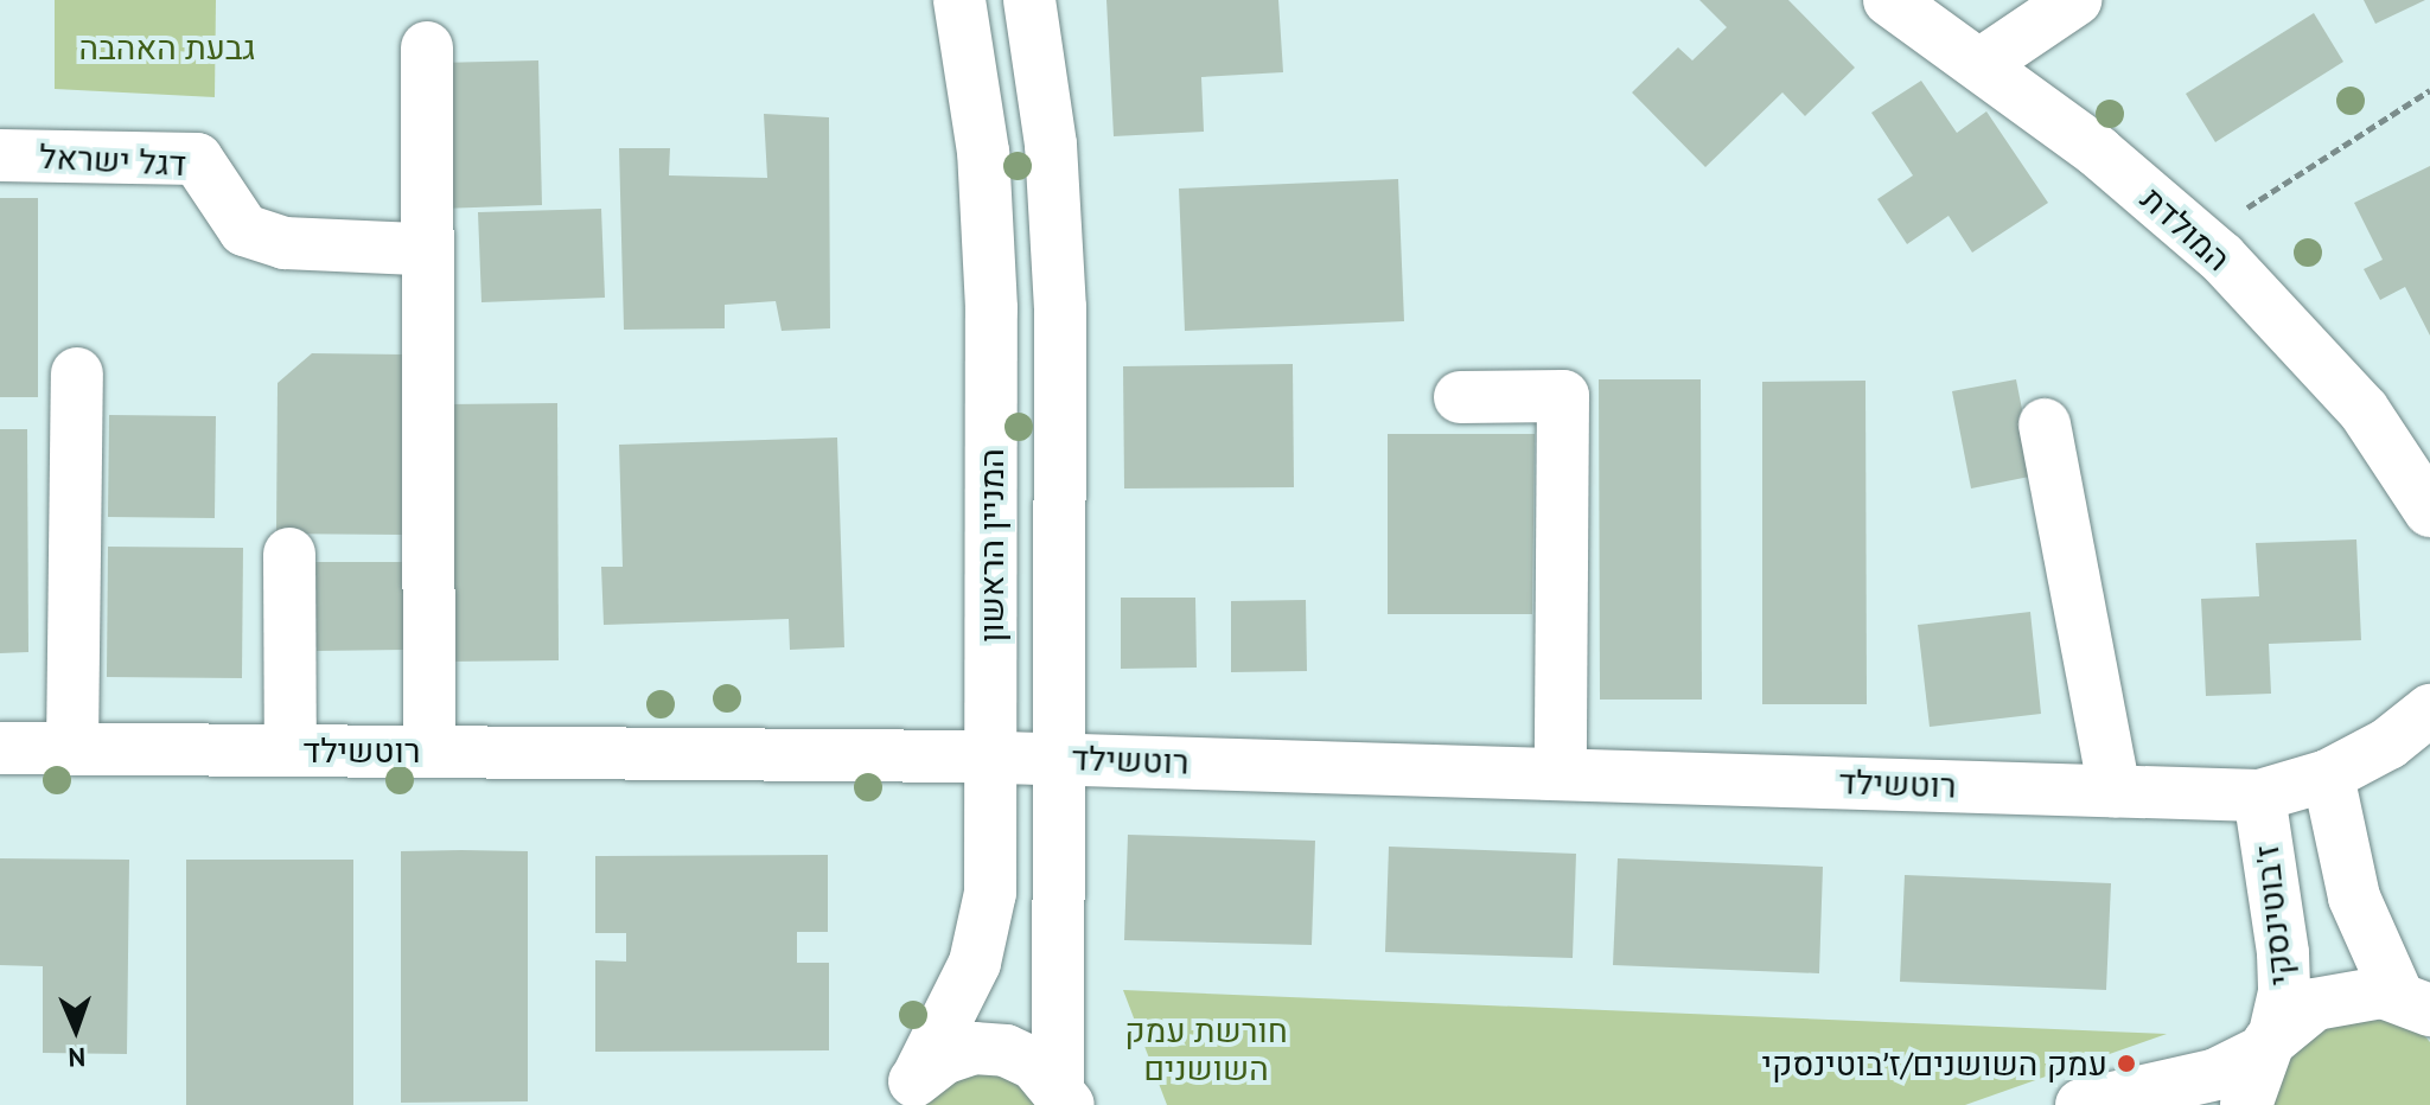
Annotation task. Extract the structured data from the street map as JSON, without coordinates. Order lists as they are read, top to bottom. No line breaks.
{"streets":{"street":["דגל ישראל","המולדת","המניין הראשון","רוטשילד","ז'בוטינסקי"]},"crossings":[["המניין הראשון","רוטשילד"],["רוטשילד","ז'בוטינסקי"]],"parks":["גבעת האהבה","חורשת עמק השושנים"],"places":["עמק השושנים/ז׳בוטינסקי"],"north":"bottom"}
